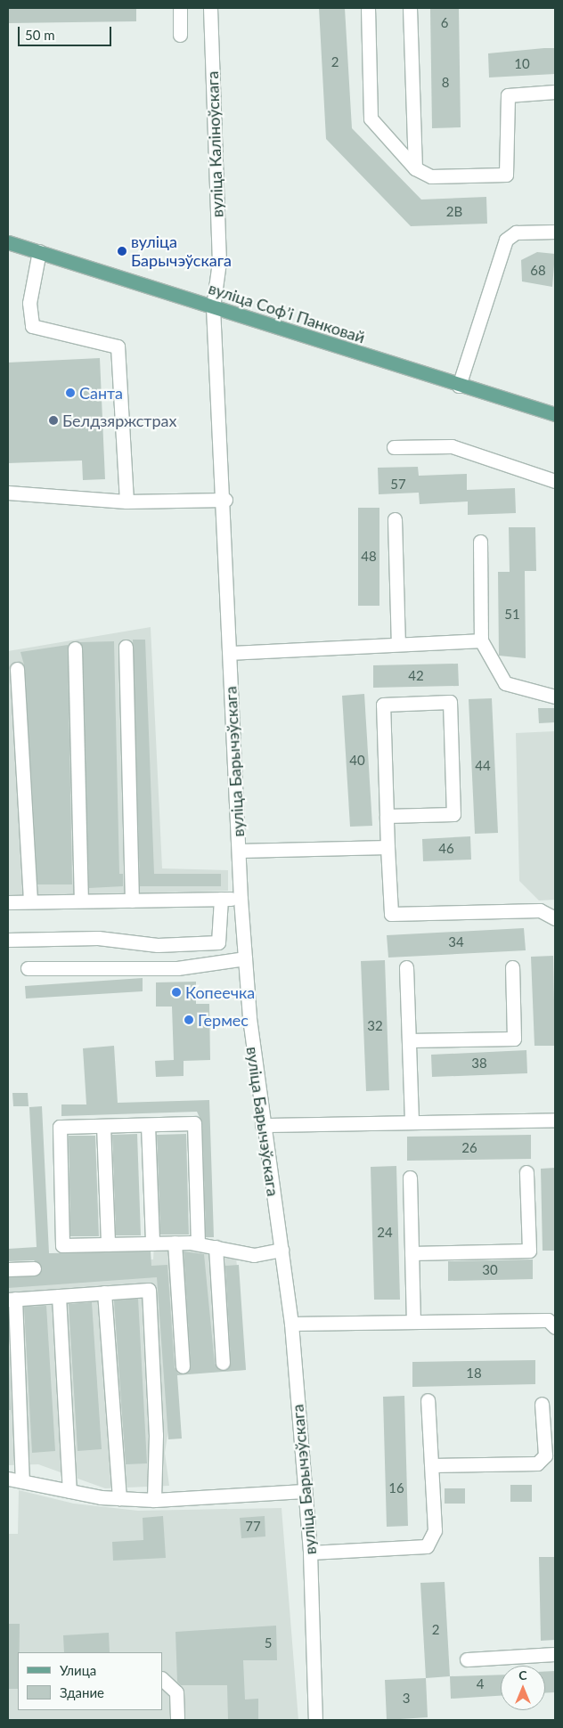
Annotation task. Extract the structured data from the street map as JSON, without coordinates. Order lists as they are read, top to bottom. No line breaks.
{"streets":{"main road":["вуліца Софʼі Панковай"],"street":["вуліца Каліноўскага","вуліца Барычэўскага"]},"crossings":[["вуліца Каліноўскага","вуліца Софʼі Панковай"],["вуліца Каліноўскага","вуліца Барычэўскага"],["вуліца Софʼі Панковай","вуліца Барычэўскага"]],"places":["вуліца Барычэўскага","Санта","Белдзяржстрах","Копеечка","Гермес"],"house_numbers":["6","2","10","8","2В","68","57","48","51","42","40","44","46","34","32","38","26","24","30","18","16","77","2","5","4","3"],"legend":["Улица","Здание"],"scale_bar":"50 m","north":"top"}
